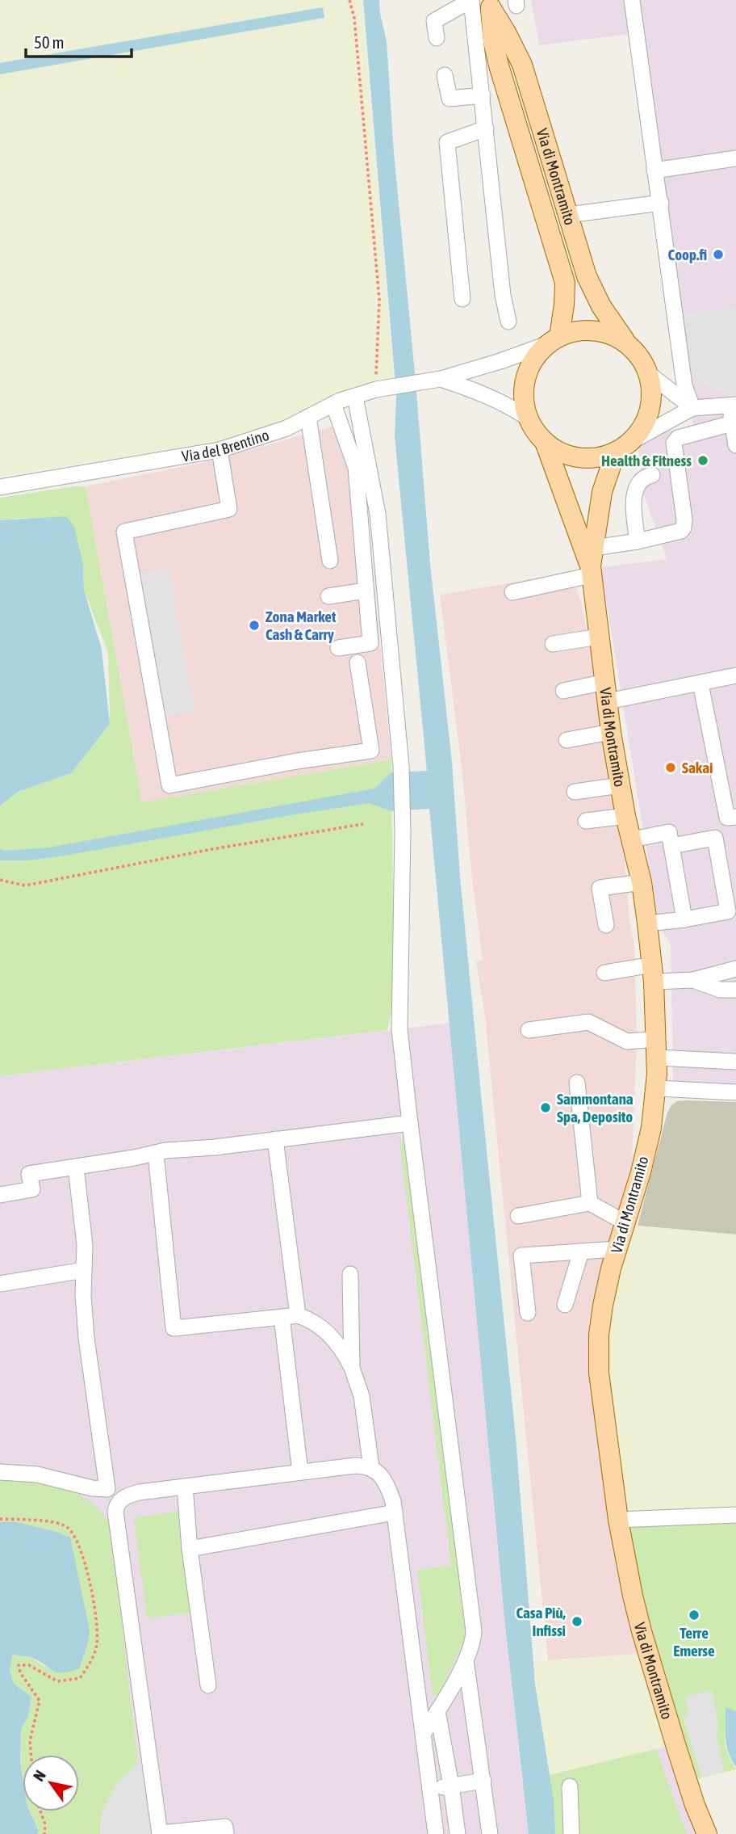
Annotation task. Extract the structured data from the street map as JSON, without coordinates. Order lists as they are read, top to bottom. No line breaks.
{"streets":{"main road":["Via di Montramito"],"street":["Via del Brentino"]},"crossings":[["Via di Montramito","Via del Brentino"]],"places":["Coop.fi","Health & Fitness","Zona Market Cash & Carry","Sakai","Sammontana Spa, Deposito","Terre Emerse","Casa Più, Infissi"],"scale_bar":"50 m","north":"top left"}
